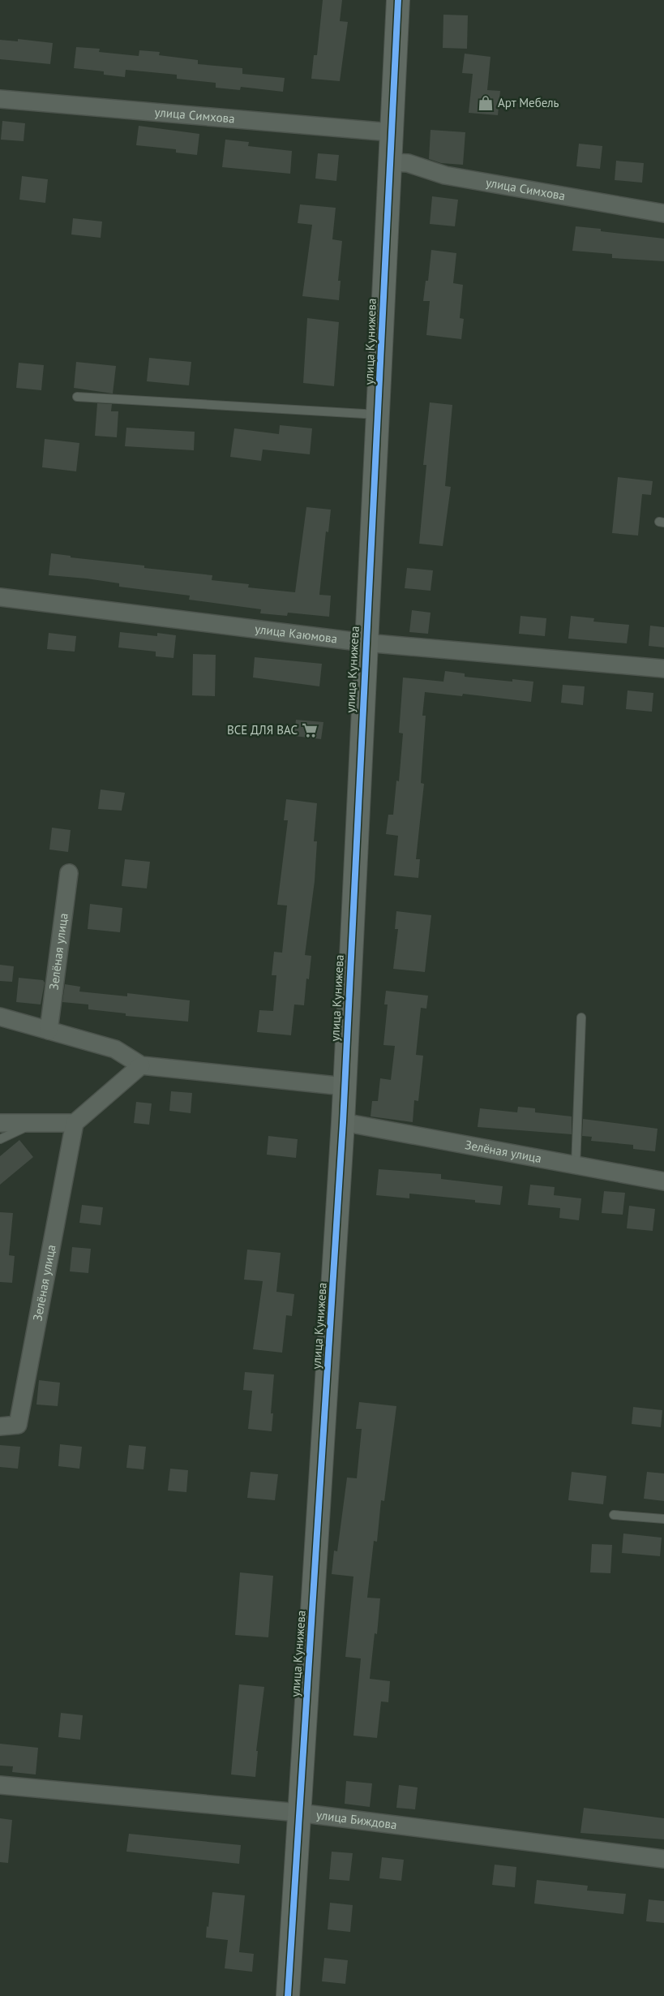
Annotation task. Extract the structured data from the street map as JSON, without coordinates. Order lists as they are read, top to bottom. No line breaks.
{"streets":{"street":["улица Симхова","улица Кунижева","улица Каюмова","Зелёная улица","улица Биждова"]},"crossings":[["улица Симхова","улица Кунижева"],["улица Кунижева","улица Каюмова"],["улица Кунижева","Зелёная улица"],["улица Кунижева","улица Биждова"]],"places":{"shop":["Арт Мебель"],"supermarket":["ВСЕ ДЛЯ ВАС"]}}
